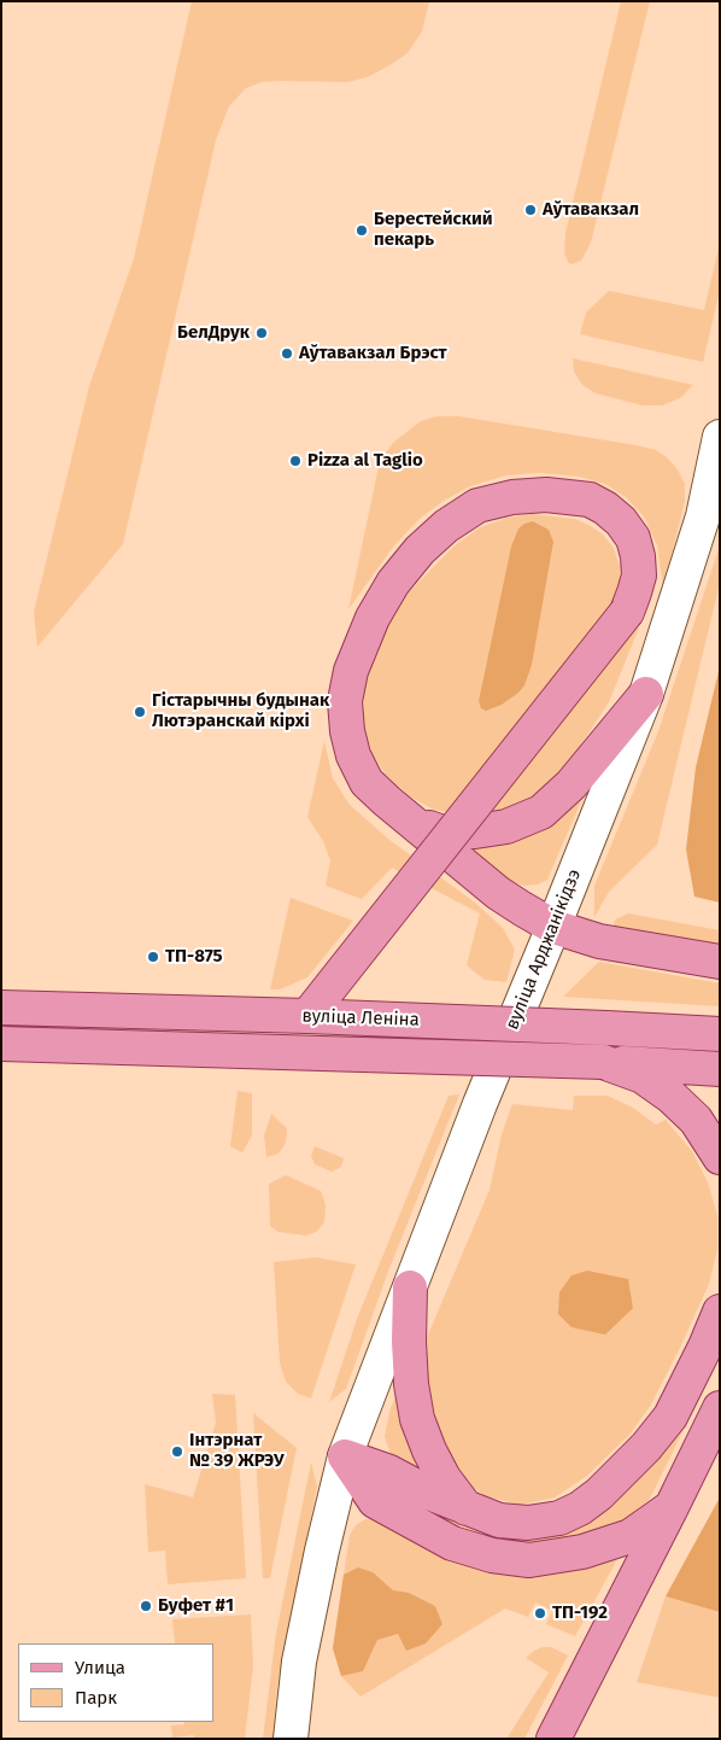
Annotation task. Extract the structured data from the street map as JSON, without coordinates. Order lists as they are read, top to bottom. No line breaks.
{"streets":{"main road":["вуліца Арджанікідзэ","вуліца Леніна"]},"places":["Аўтавакзал","Берестейский пекарь","БелДрук","Аўтавакзал Брэст","Pizza al Taglio","Гістарычны будынак Лютэранскай кірхі","ТП-875","Інтэрнат № 39 ЖРЭУ","Буфет #1","ТП-192"],"legend":["Улица","Парк"]}
